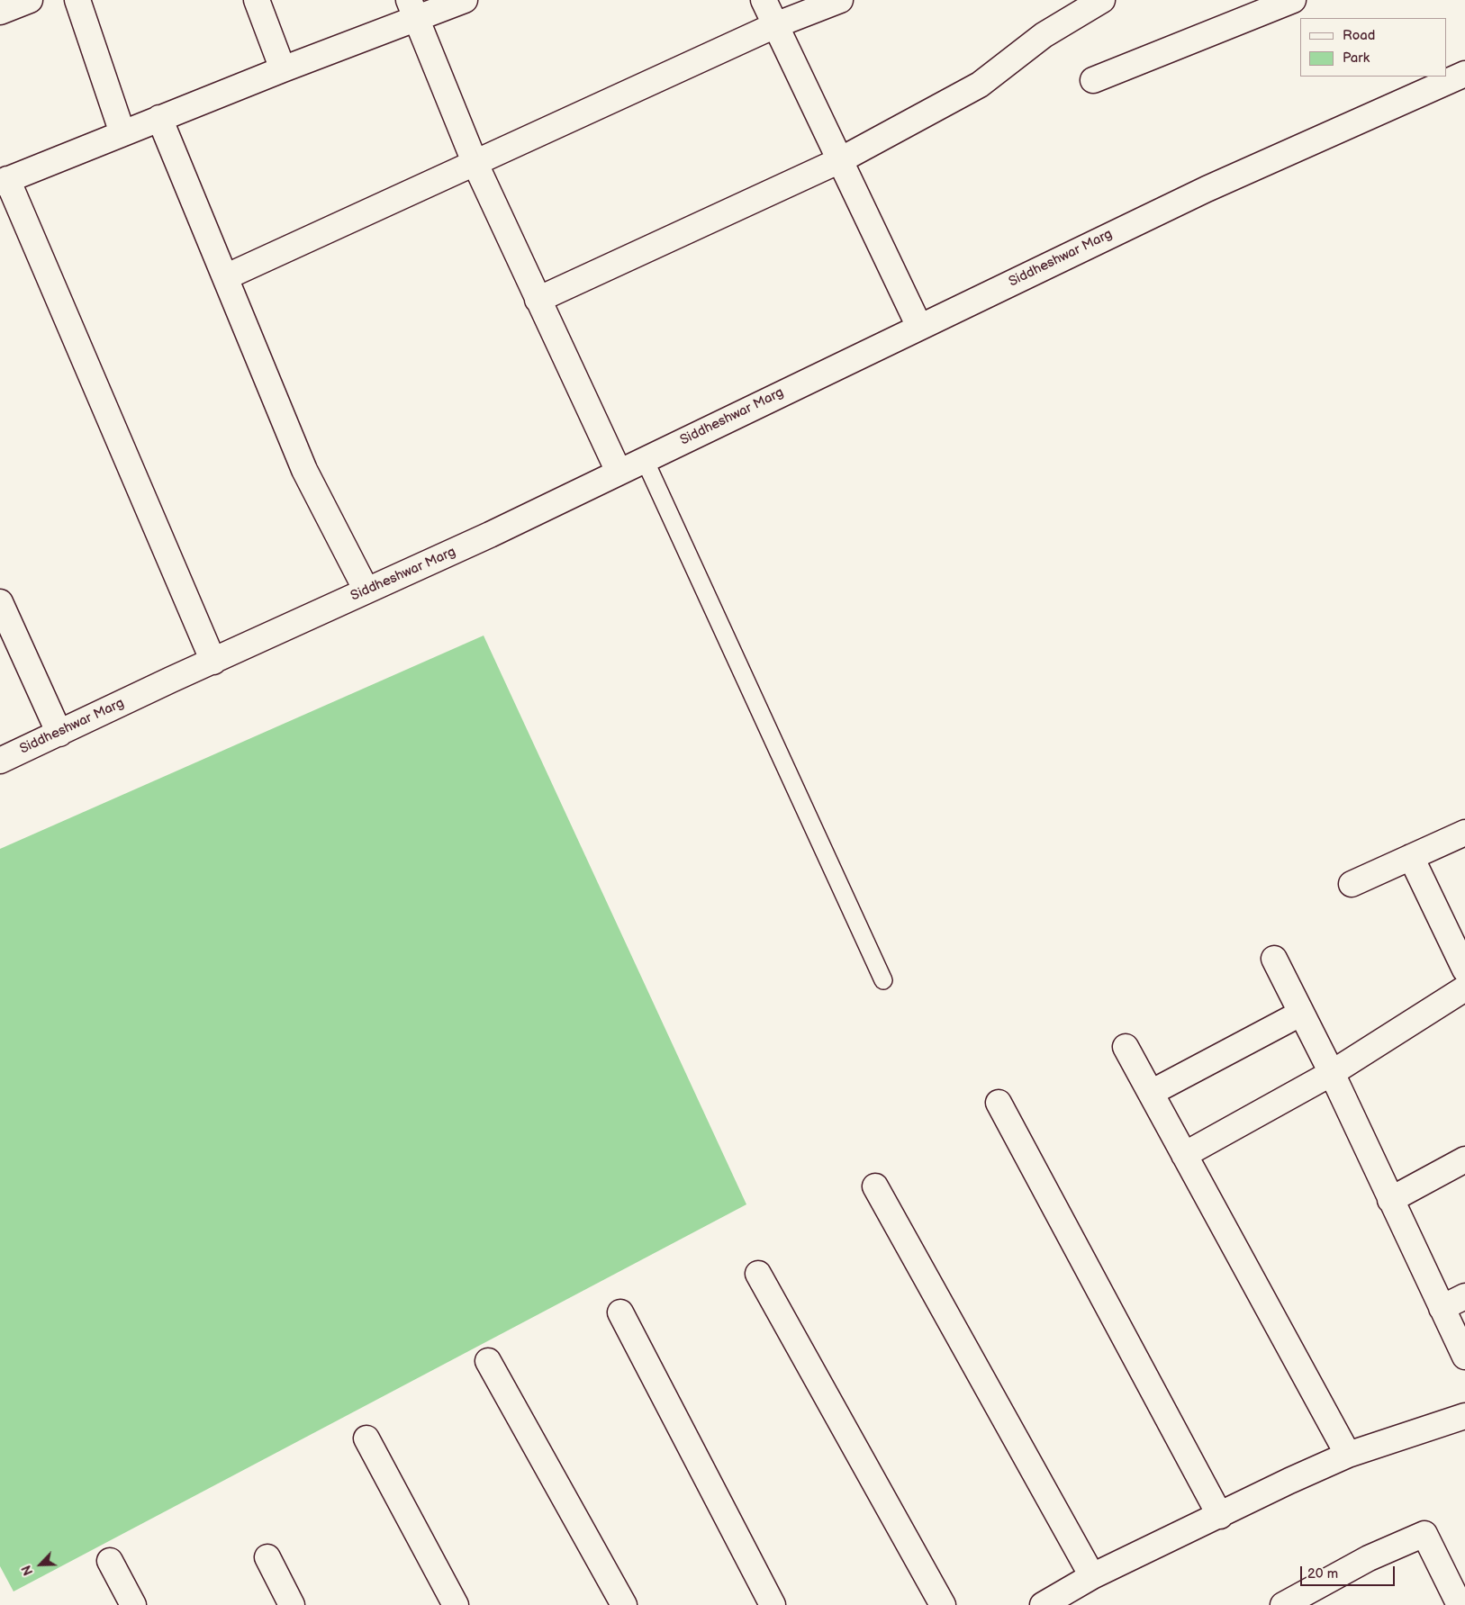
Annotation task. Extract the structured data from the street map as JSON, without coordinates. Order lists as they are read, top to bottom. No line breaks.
{"streets":{"street":["Siddheshwar Marg"]},"legend":["Road","Park"],"scale_bar":"20 m","north":"bottom left"}
